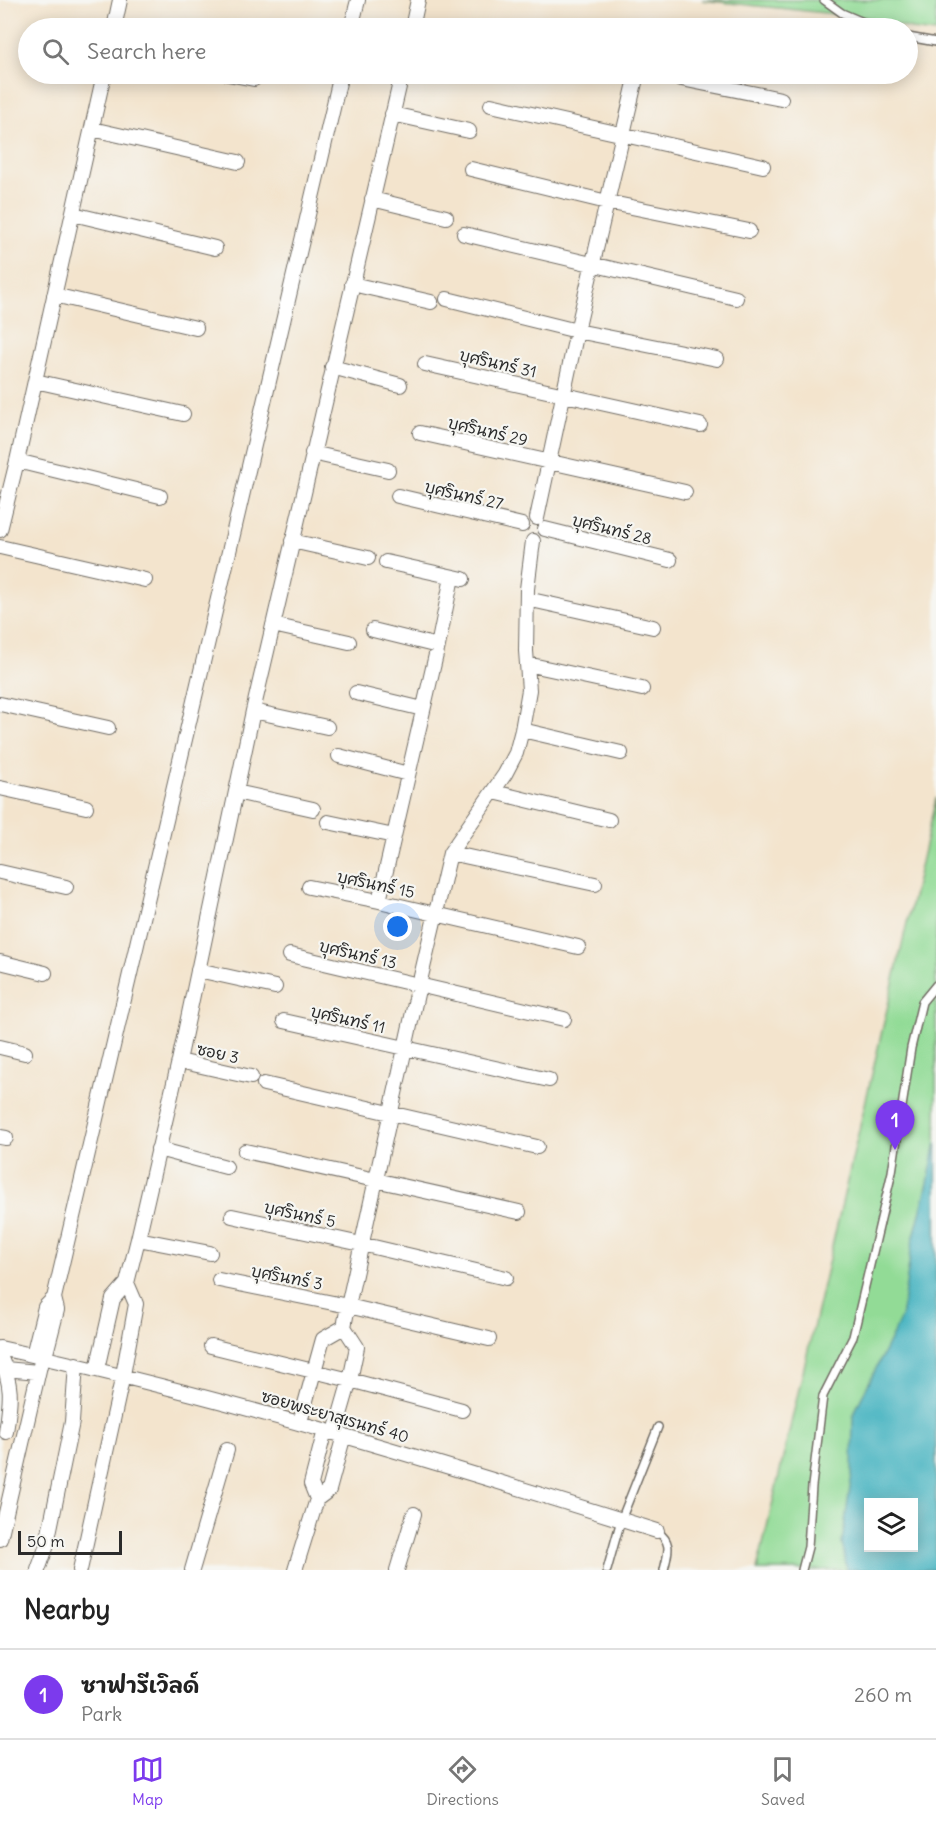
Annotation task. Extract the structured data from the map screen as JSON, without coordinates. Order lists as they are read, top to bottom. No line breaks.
{"streets":{"street":["บุศรินทร์ 31","บุศรินทร์ 29","บุศรินทร์ 27","บุศรินทร์ 28","บุศรินทร์ 15","บุศรินทร์ 13","บุศรินทร์ 11","ซอย 3","บุศรินทร์ 5","บุศรินทร์ 3","ซอยพระยาสุเรนทร์ 40"]},"crossings":[["บุศรินทร์ 27","บุศรินทร์ 28"]],"scale_bar":"50 m","page":{"search":"Search here","pins":"1","scale":"50 m","heading":"Nearby","list":[{"mark":"1","name":"ซาฟารีเวิลด์","note":"Park","value":"260 m"}],"nav":["Map","Directions","Saved"]}}
